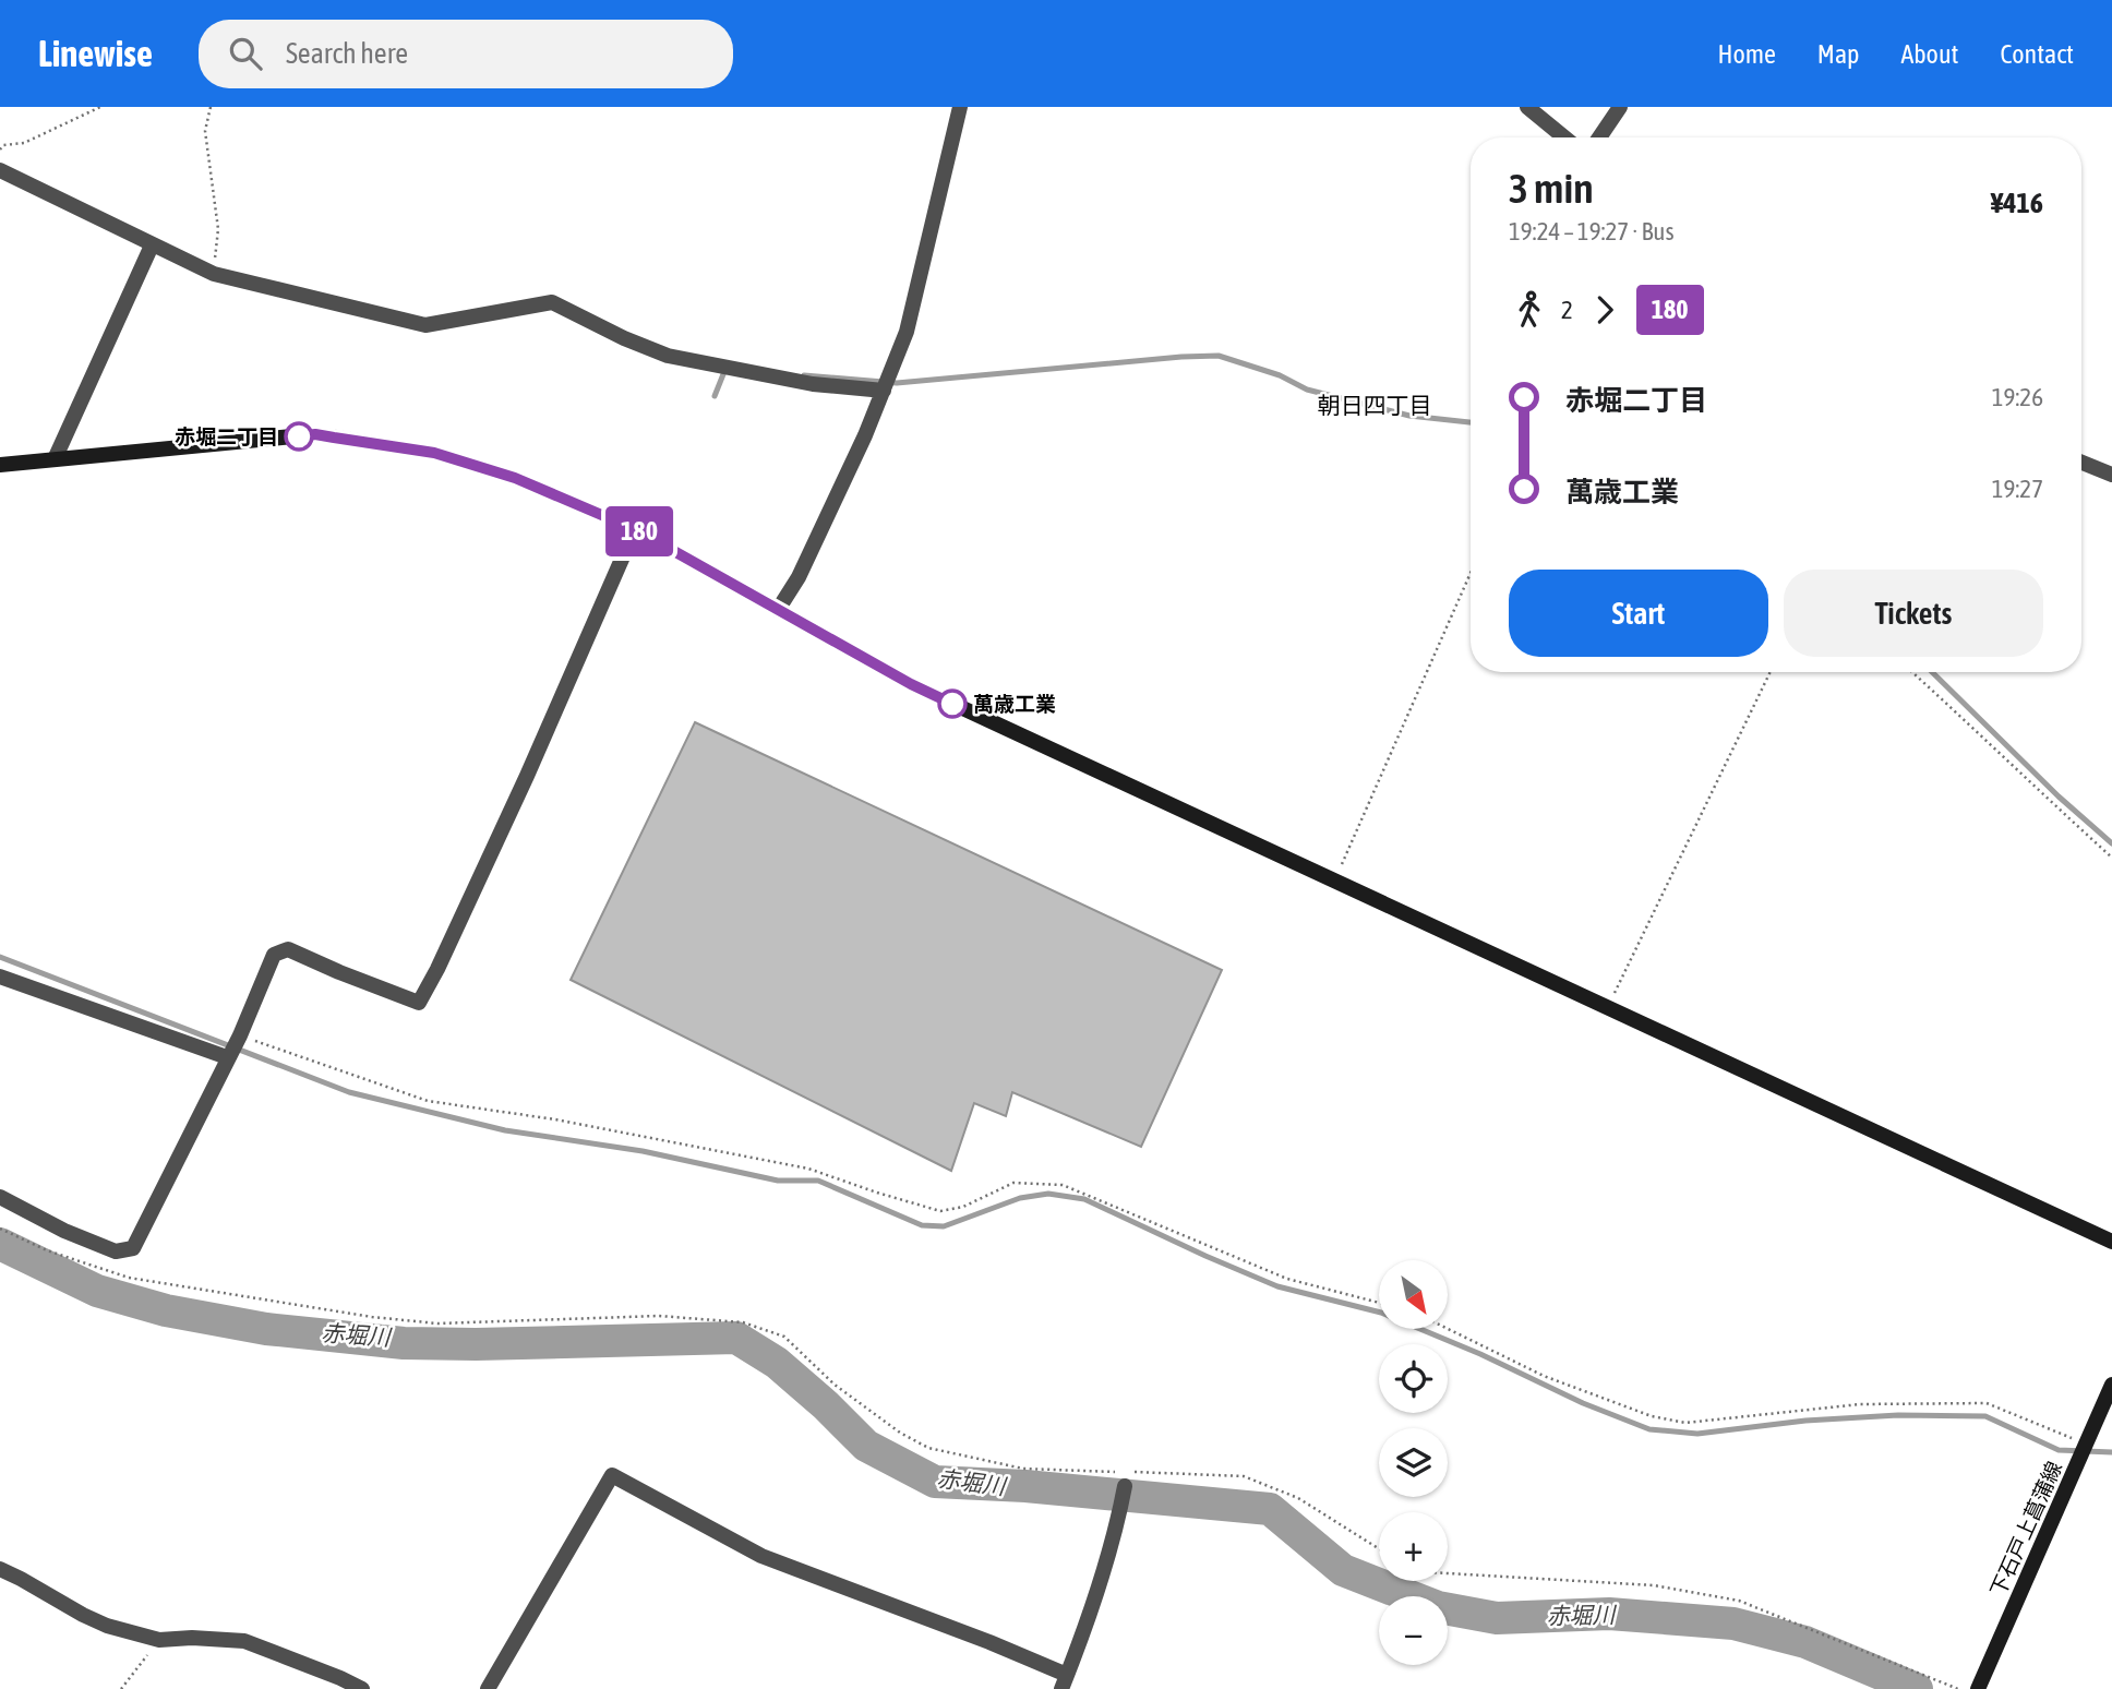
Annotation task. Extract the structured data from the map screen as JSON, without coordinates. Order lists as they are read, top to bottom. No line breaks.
{"streets":{"street":["下石戸上菖蒲線"]},"districts":["朝日四丁目"],"water":["赤堀川"],"places":["赤堀二丁目","萬歳工業"],"lines":["bus line 180"],"north":"bottom right","page":{"header":"Linewise","search":"Search here","nav":["Home","Map","About","Contact"],"on_map":"180","heading":["3 min","19:24 – 19:27 · Bus","¥416"],"legs":["2","180"],"list":[{"name":"赤堀二丁目","value":"19:26"},{"name":"萬歳工業","value":"19:27"}],"buttons":["Start","Tickets"],"map_buttons":["+","−"]}}
